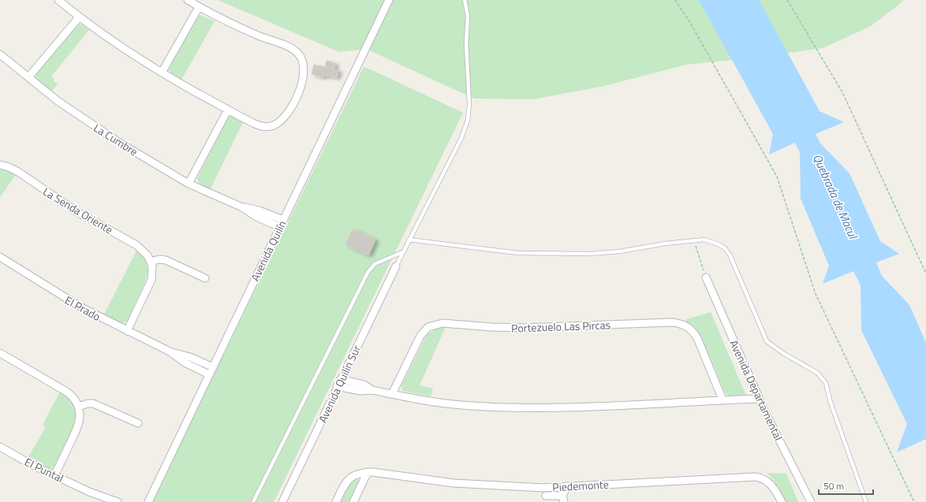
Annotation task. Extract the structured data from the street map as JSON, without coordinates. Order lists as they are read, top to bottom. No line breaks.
{"streets":{"street":["La Cumbre","La Senda Oriente","Avenida Quilín","El Prado","Portezuelo Las Pircas","Avenida Quilín Sur","Avenida Departamental","El Puntal","Piedemonte"]},"crossings":[["La Cumbre","Avenida Quilín"],["Avenida Quilín","El Prado"]],"water":["Quebrada de Macul"],"scale_bar":"50 m"}
